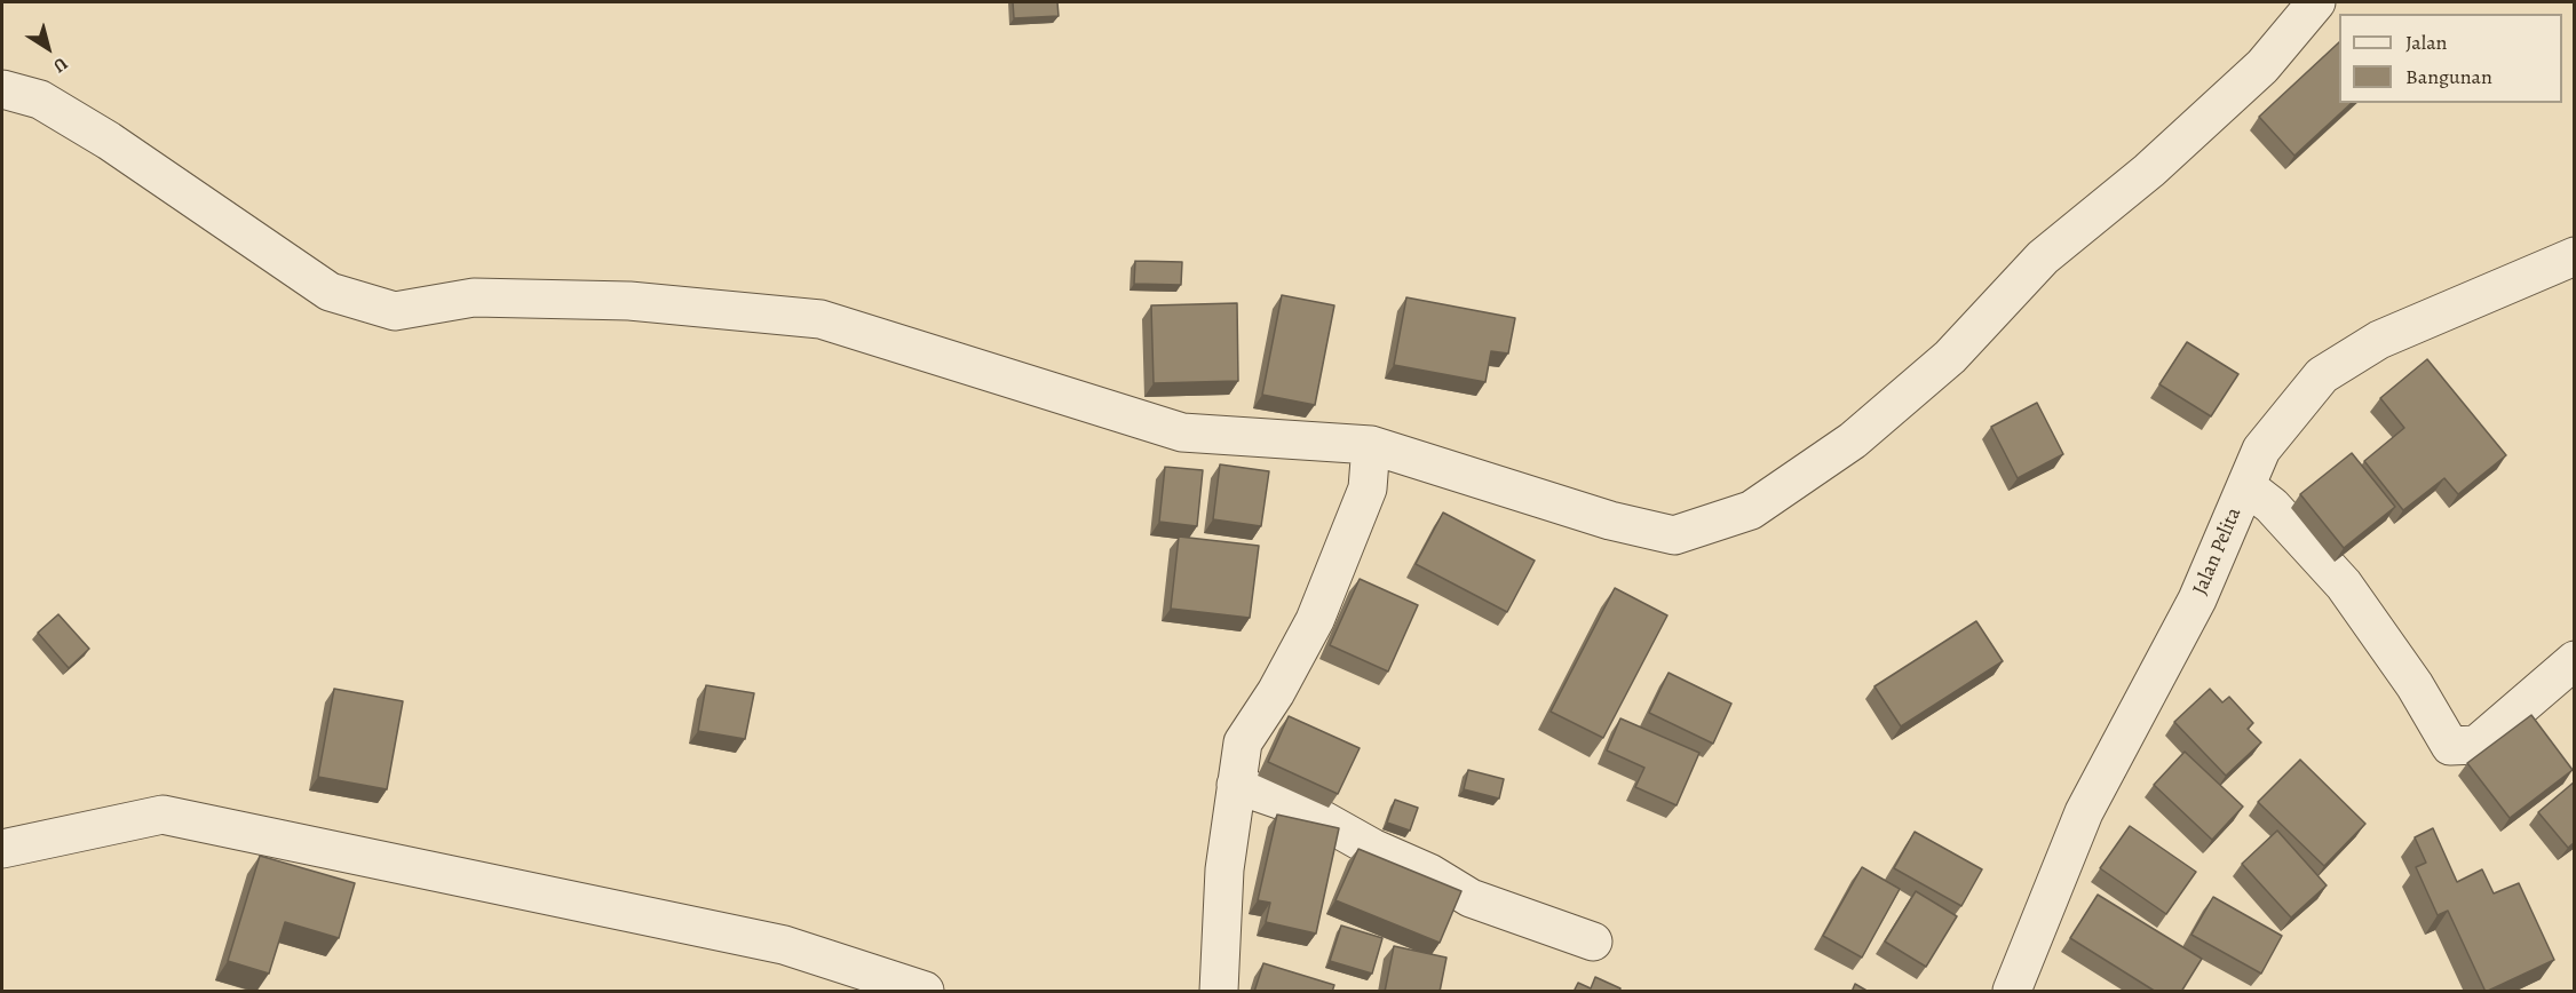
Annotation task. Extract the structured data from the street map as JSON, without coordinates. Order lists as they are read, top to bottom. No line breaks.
{"streets":{"street":["Jalan Pelita"]},"legend":["Jalan","Bangunan"],"north":"bottom right"}
